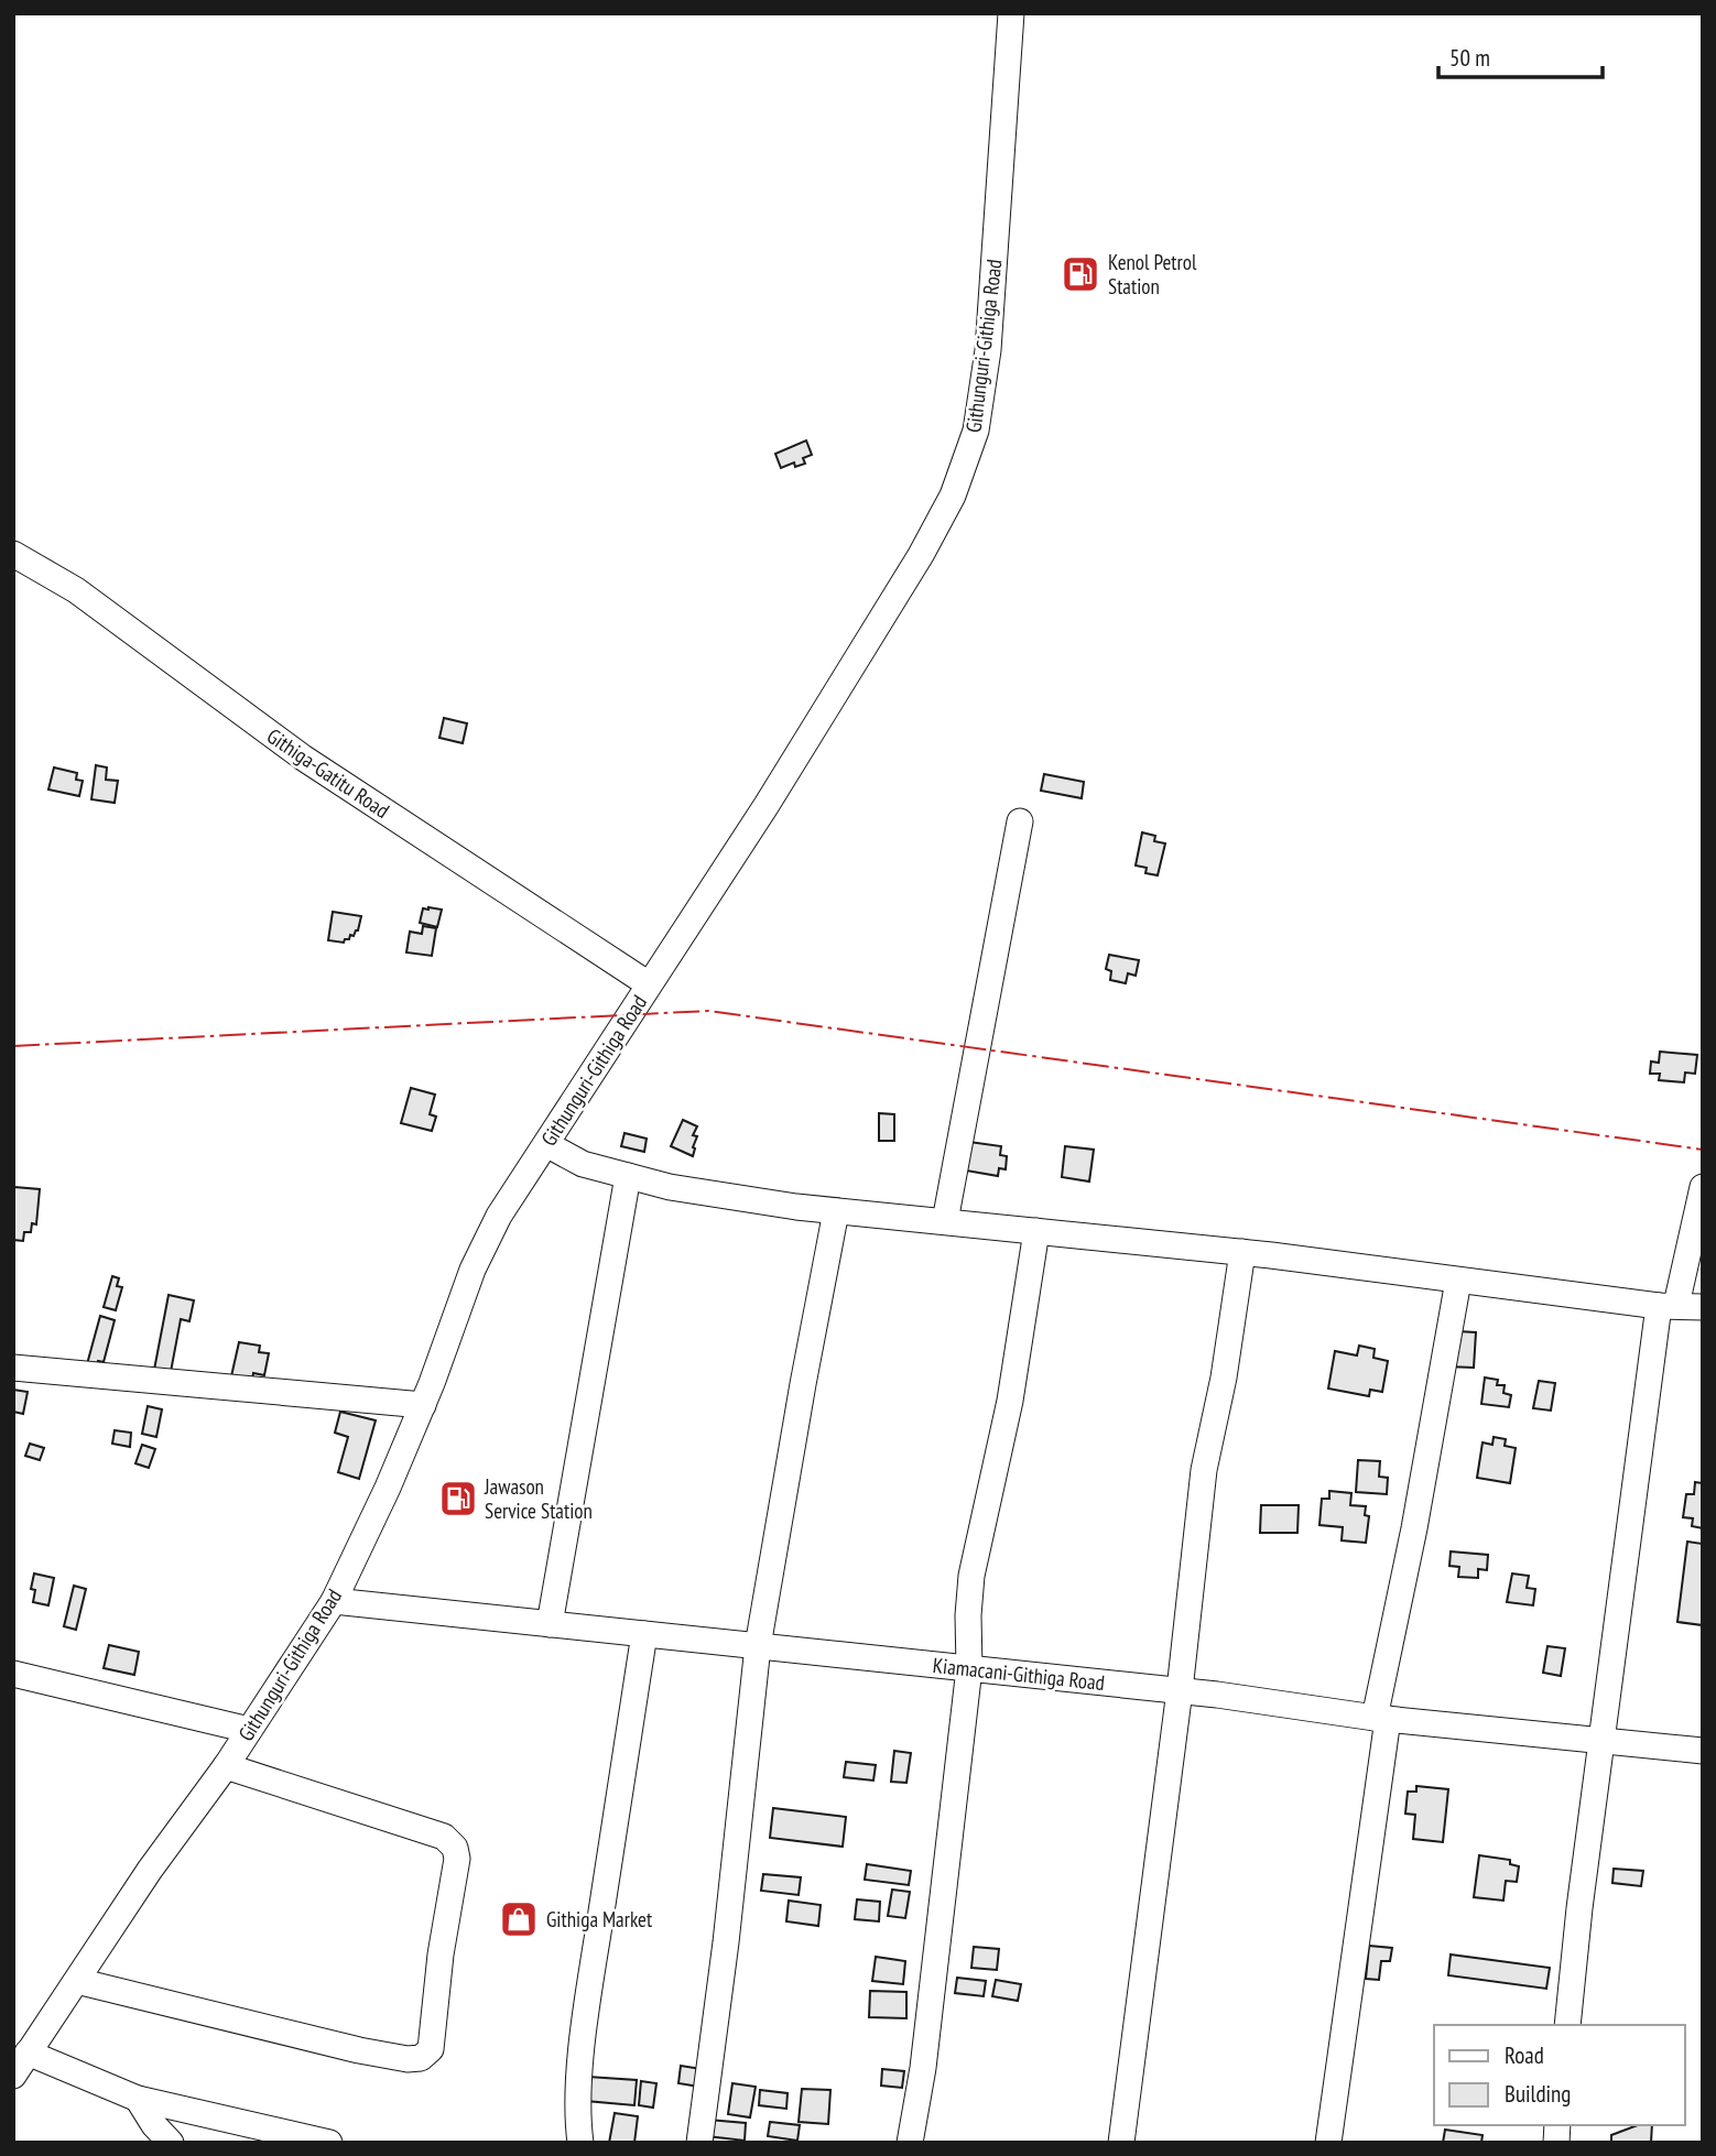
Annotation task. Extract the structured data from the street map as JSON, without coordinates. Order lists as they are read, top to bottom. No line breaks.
{"streets":{"street":["Githunguri-Githiga Road","Githiga-Gatitu Road","Kiamacani-Githiga Road"]},"crossings":[["Githunguri-Githiga Road","Githiga-Gatitu Road"],["Githunguri-Githiga Road","Kiamacani-Githiga Road"]],"places":{"fuel station":["Kenol Petrol Station","Jawason Service Station"],"shop":["Githiga Market"]},"legend":["Road","Building"],"scale_bar":"50 m"}
